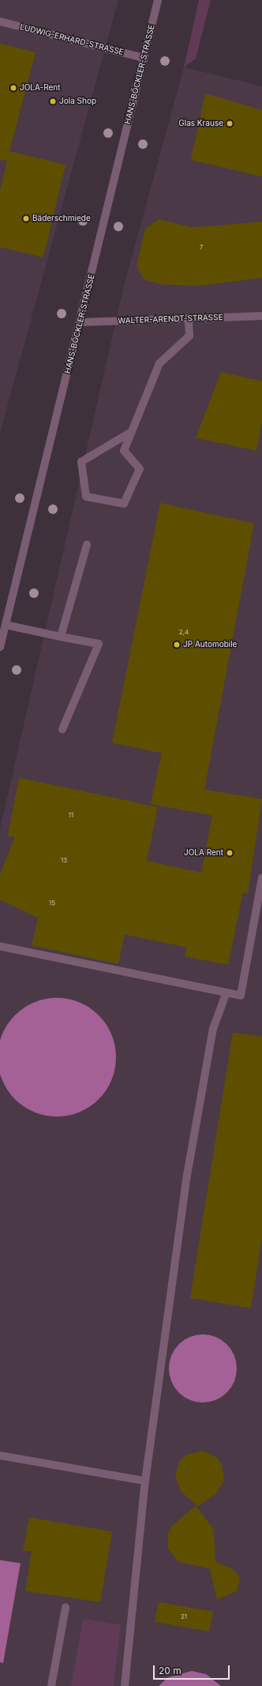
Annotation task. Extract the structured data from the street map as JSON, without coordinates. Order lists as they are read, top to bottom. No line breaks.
{"streets":{"street":["LUDWIG-ERHARD-STRASSE","HANS-BÖCKLER-STRASSE","WALTER-ARENDT-STRASSE"]},"crossings":[["LUDWIG-ERHARD-STRASSE","HANS-BÖCKLER-STRASSE"],["HANS-BÖCKLER-STRASSE","WALTER-ARENDT-STRASSE"]],"places":["JOLA-Rent","Jola Shop","Glas Krause","Bäderschmiede","JP Automobile","JOLA Rent"],"house_numbers":["7","2,4","11","13","15","21"],"scale_bar":"20 m"}
